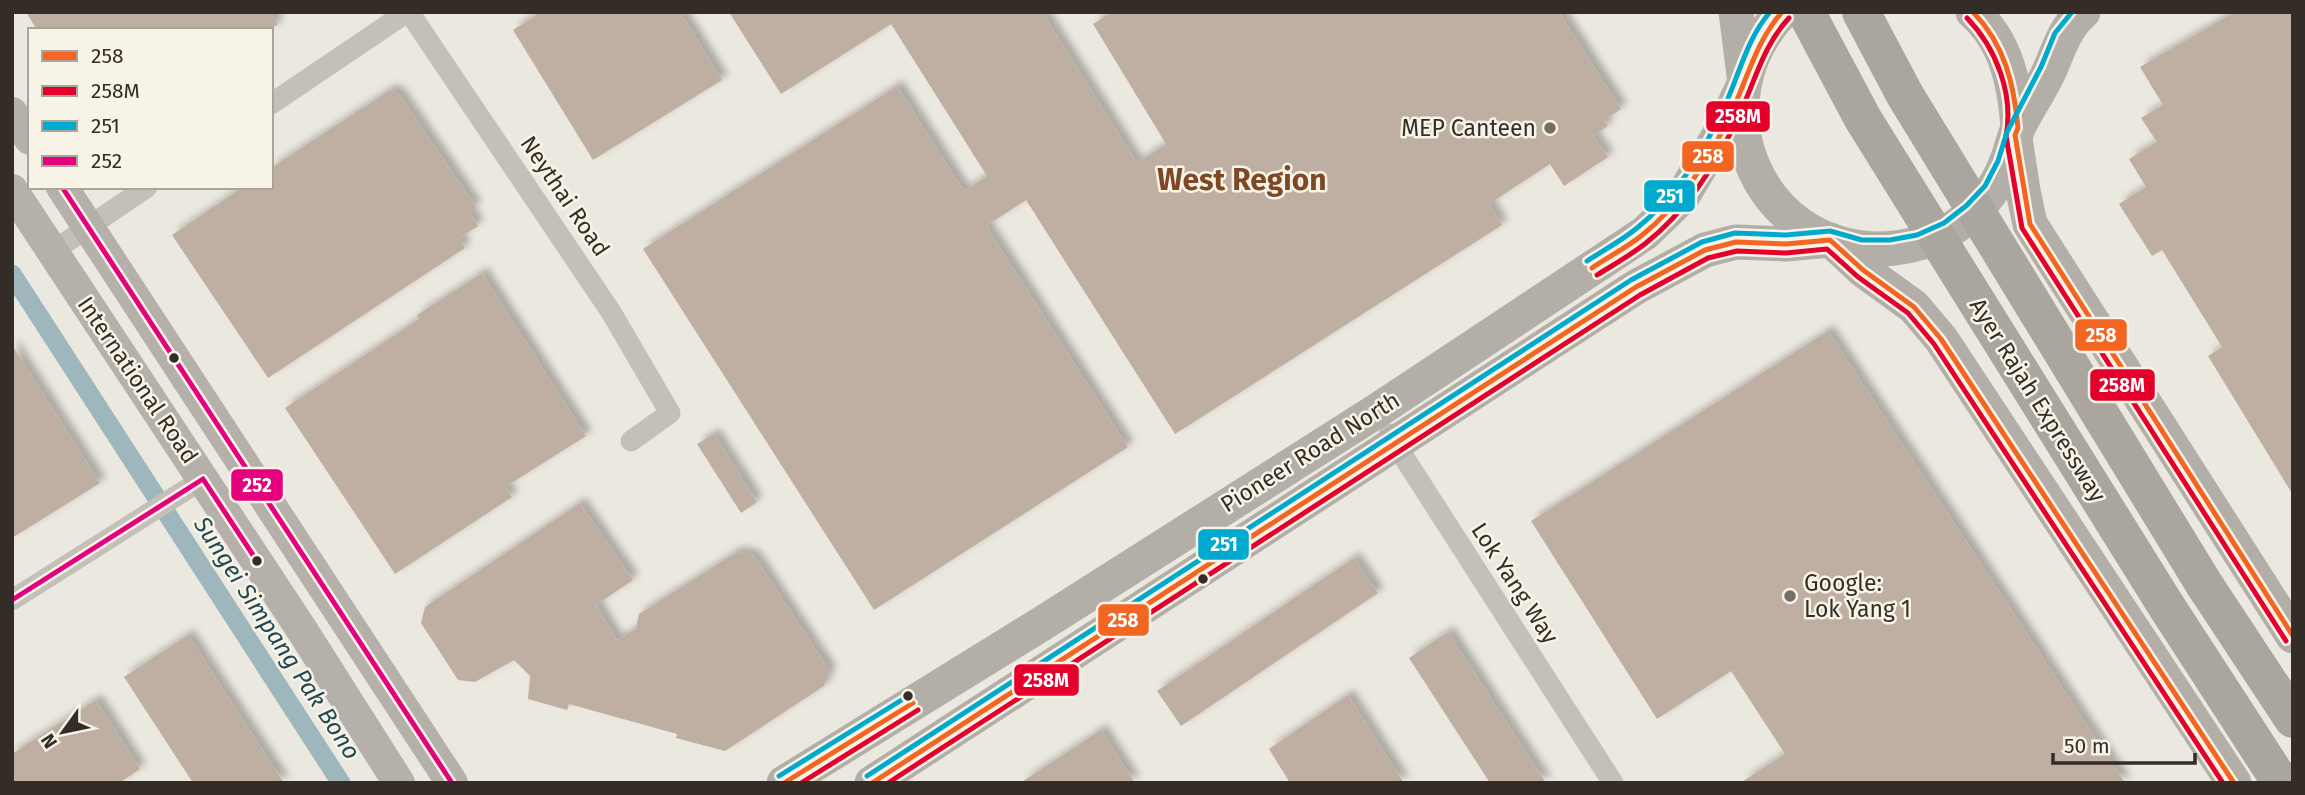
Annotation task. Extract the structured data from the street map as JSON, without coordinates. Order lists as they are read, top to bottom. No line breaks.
{"streets":{"highway":["Ayer Rajah Expressway"],"main road":["International Road","Pioneer Road North"],"street":["Neythai Road","Lok Yang Way"]},"crossings":[["Pioneer Road North","Lok Yang Way"]],"districts":["West Region"],"water":["Sungei Simpang Pak Bono"],"places":["MEP Canteen","Google: Lok Yang 1"],"lines":["transit line 258","transit line 251","transit line 258M","transit line 252"],"legend":["258","258M","251","252"],"scale_bar":"50 m","north":"bottom left"}
